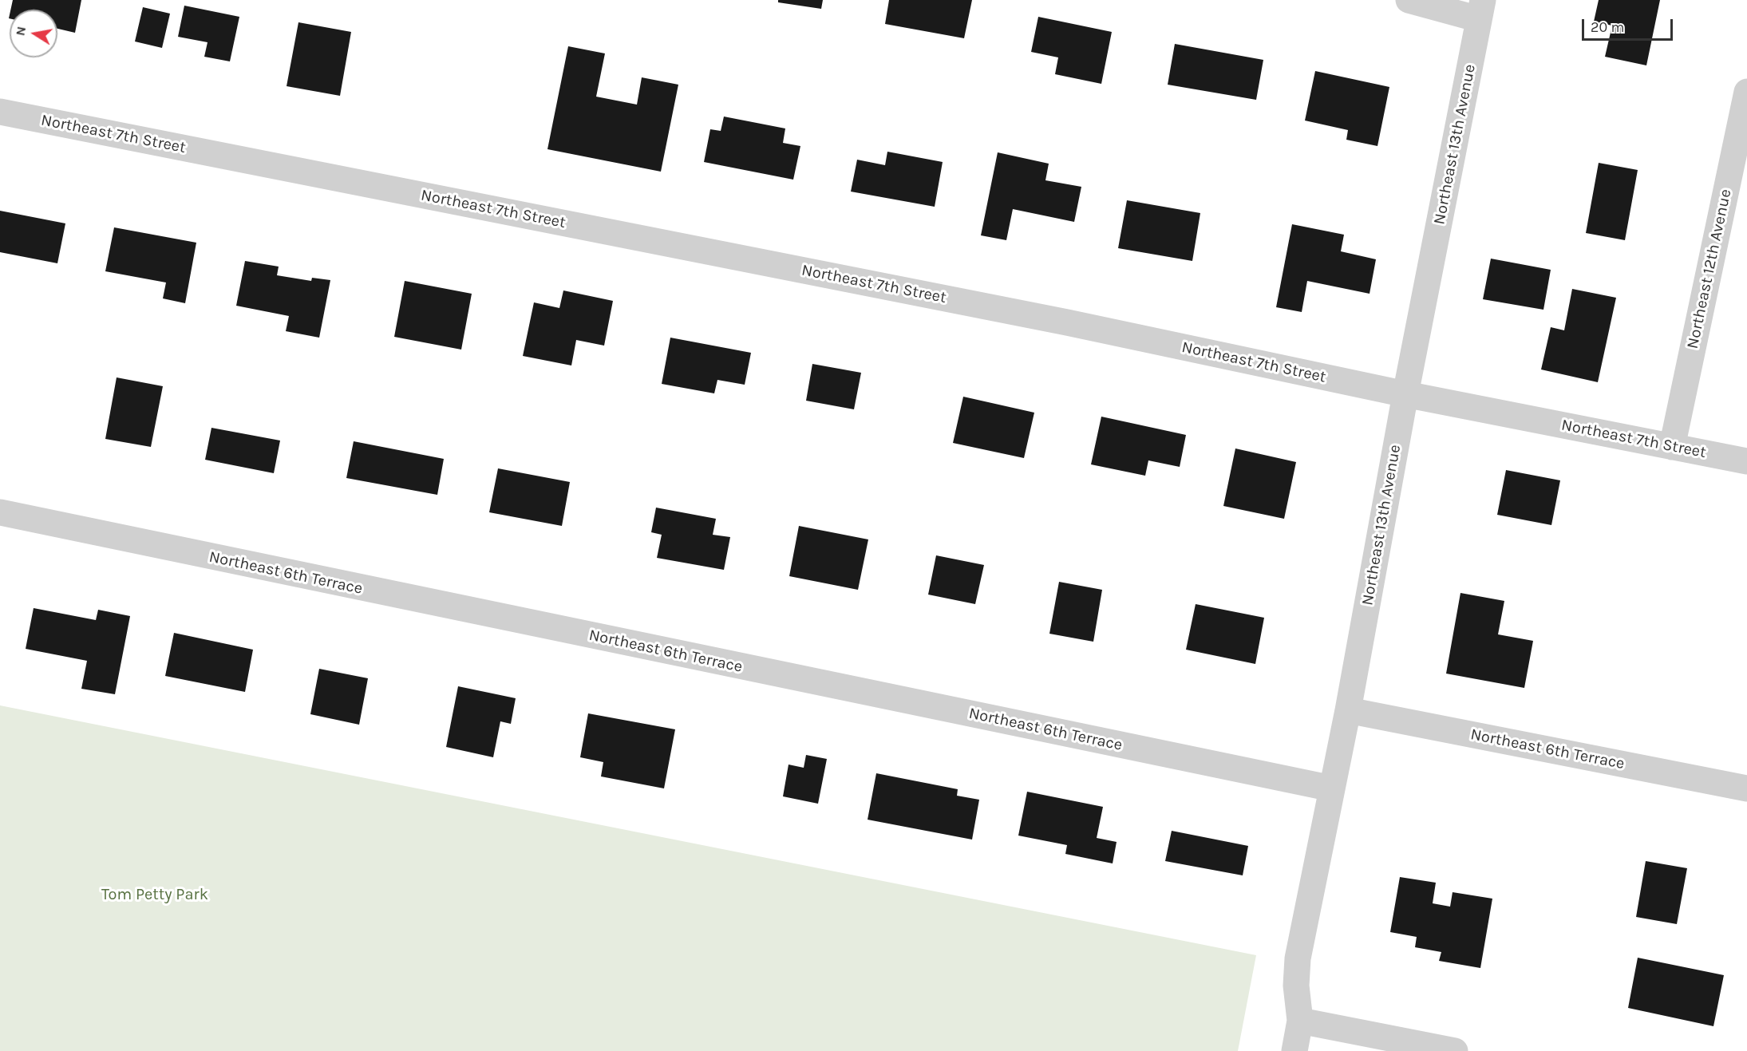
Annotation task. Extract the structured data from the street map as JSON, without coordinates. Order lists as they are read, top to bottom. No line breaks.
{"streets":{"street":["Northeast 7th Street","Northeast 13th Avenue","Northeast 12th Avenue","Northeast 6th Terrace"]},"crossings":[["Northeast 7th Street","Northeast 13th Avenue"],["Northeast 7th Street","Northeast 12th Avenue"],["Northeast 13th Avenue","Northeast 6th Terrace"]],"parks":["Tom Petty Park"],"scale_bar":"20 m","north":"left"}
